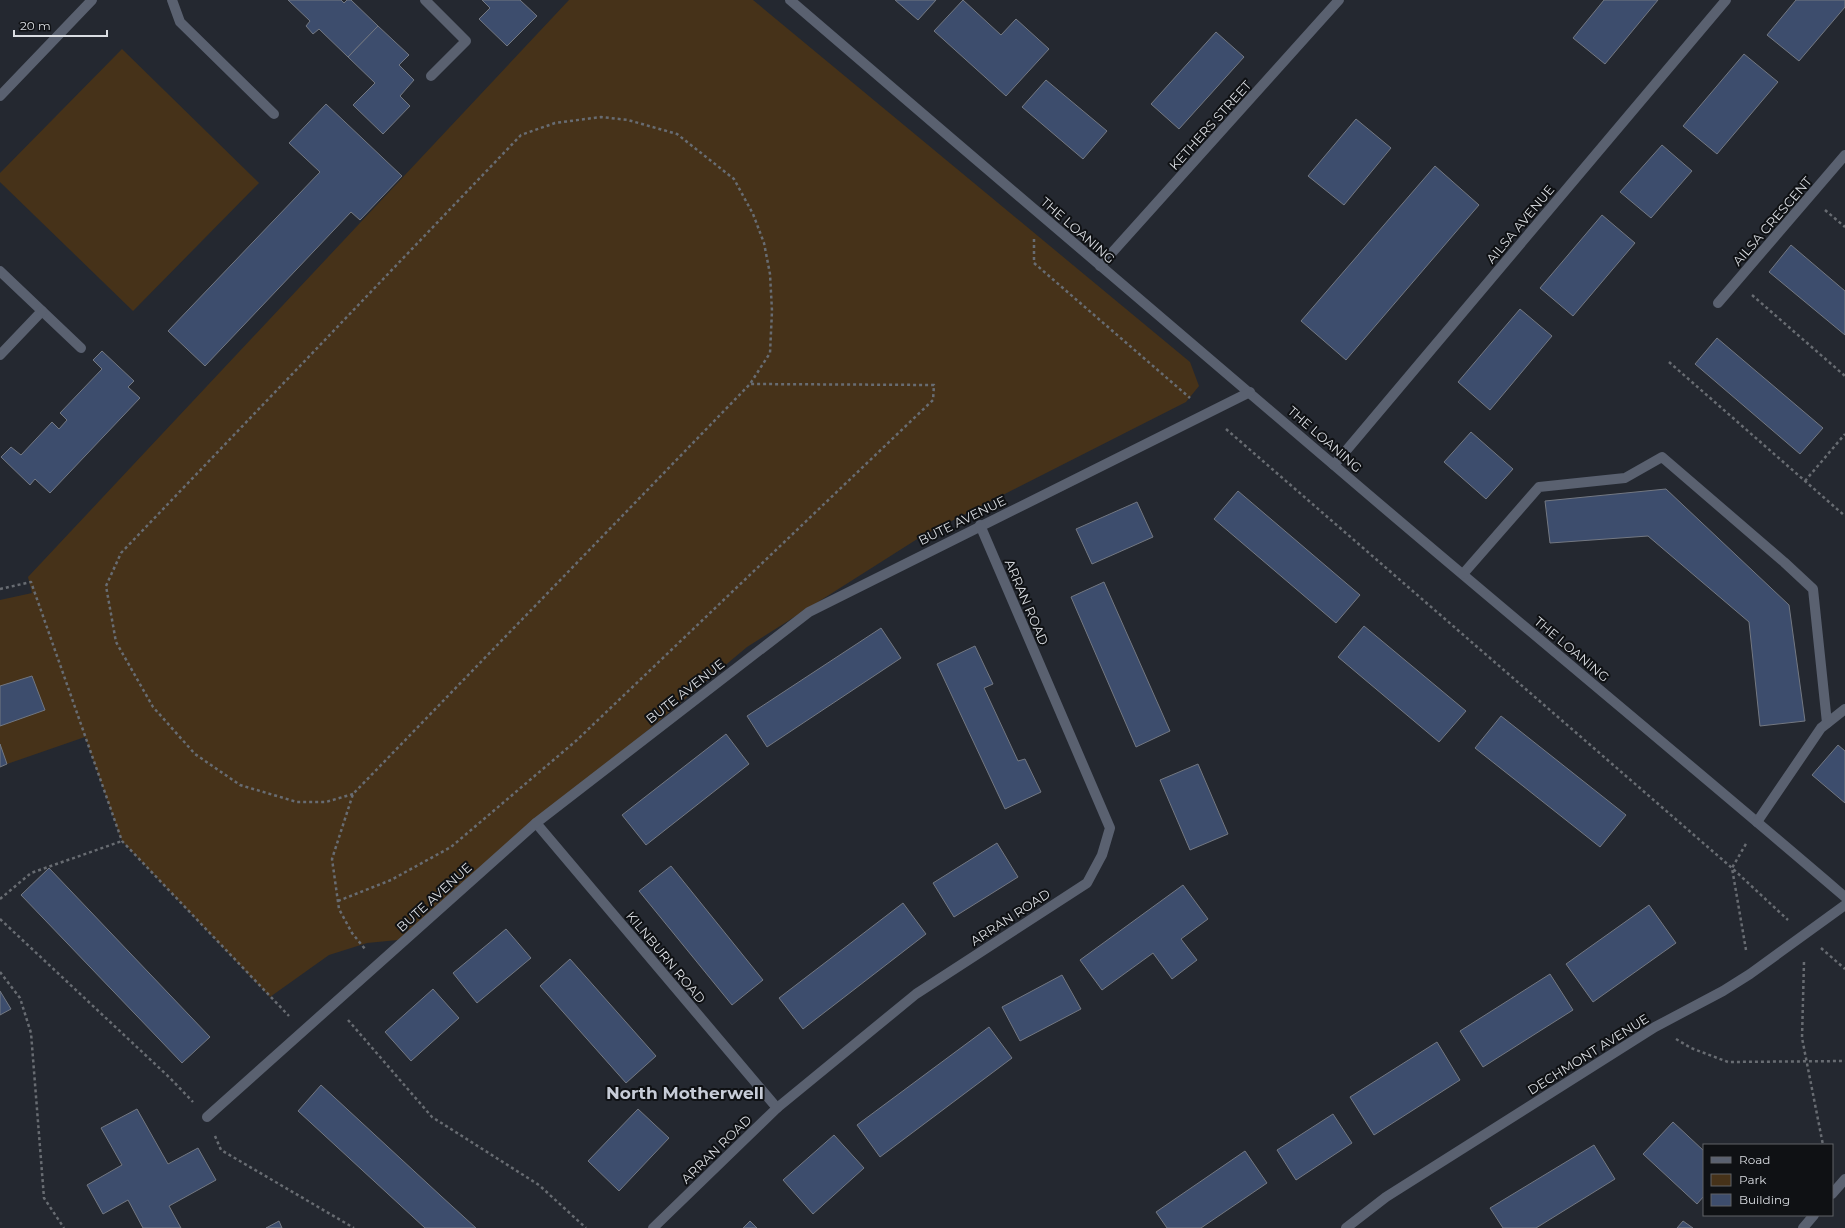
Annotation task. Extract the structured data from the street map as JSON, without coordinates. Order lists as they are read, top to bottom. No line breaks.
{"streets":{"street":["KETHERS STREET","AILSA CRESCENT","AILSA AVENUE","THE LOANING","BUTE AVENUE","ARRAN ROAD","KILNBURN ROAD","DECHMONT AVENUE"]},"crossings":[["KETHERS STREET","THE LOANING"],["AILSA AVENUE","THE LOANING"],["THE LOANING","BUTE AVENUE"],["BUTE AVENUE","ARRAN ROAD"],["BUTE AVENUE","KILNBURN ROAD"],["ARRAN ROAD","KILNBURN ROAD"]],"districts":["North Motherwell"],"legend":["Road","Park","Building"],"scale_bar":"20 m"}
